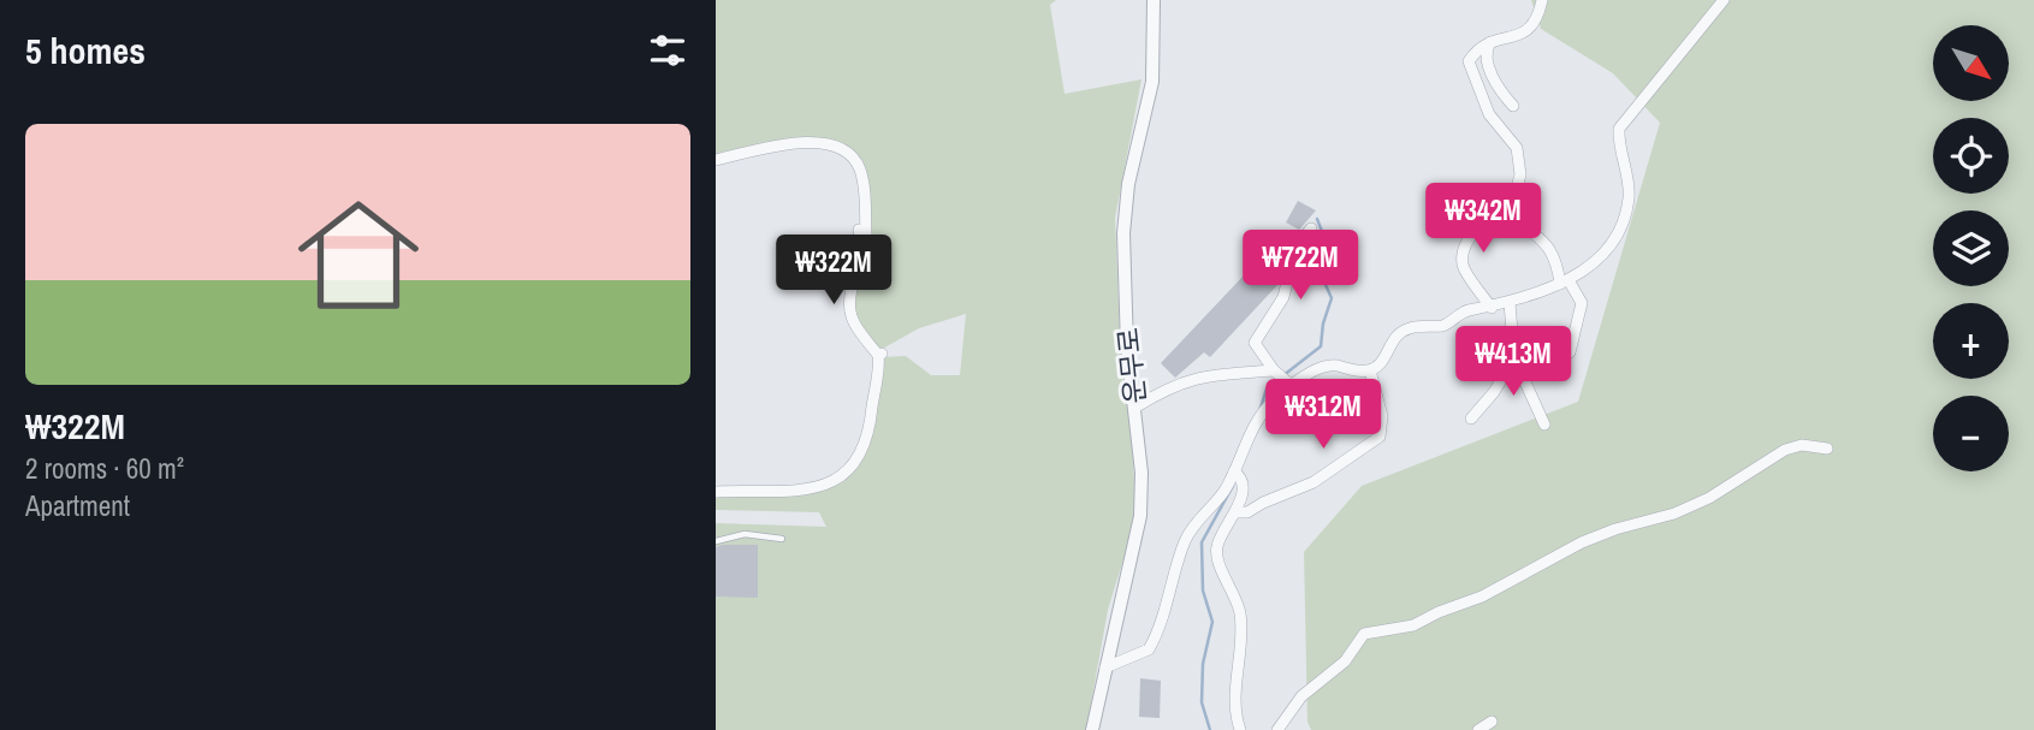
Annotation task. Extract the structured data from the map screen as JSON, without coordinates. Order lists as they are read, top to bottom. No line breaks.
{"streets":{"street":["운무로"]},"north":"bottom right","page":{"heading":"5 homes","map_buttons":["+","−"],"list":[{"name":"₩322M","note":"2 rooms · 60 m² · Apartment"}],"price":["₩342M","₩722M","₩322M","₩413M","₩312M"]}}
